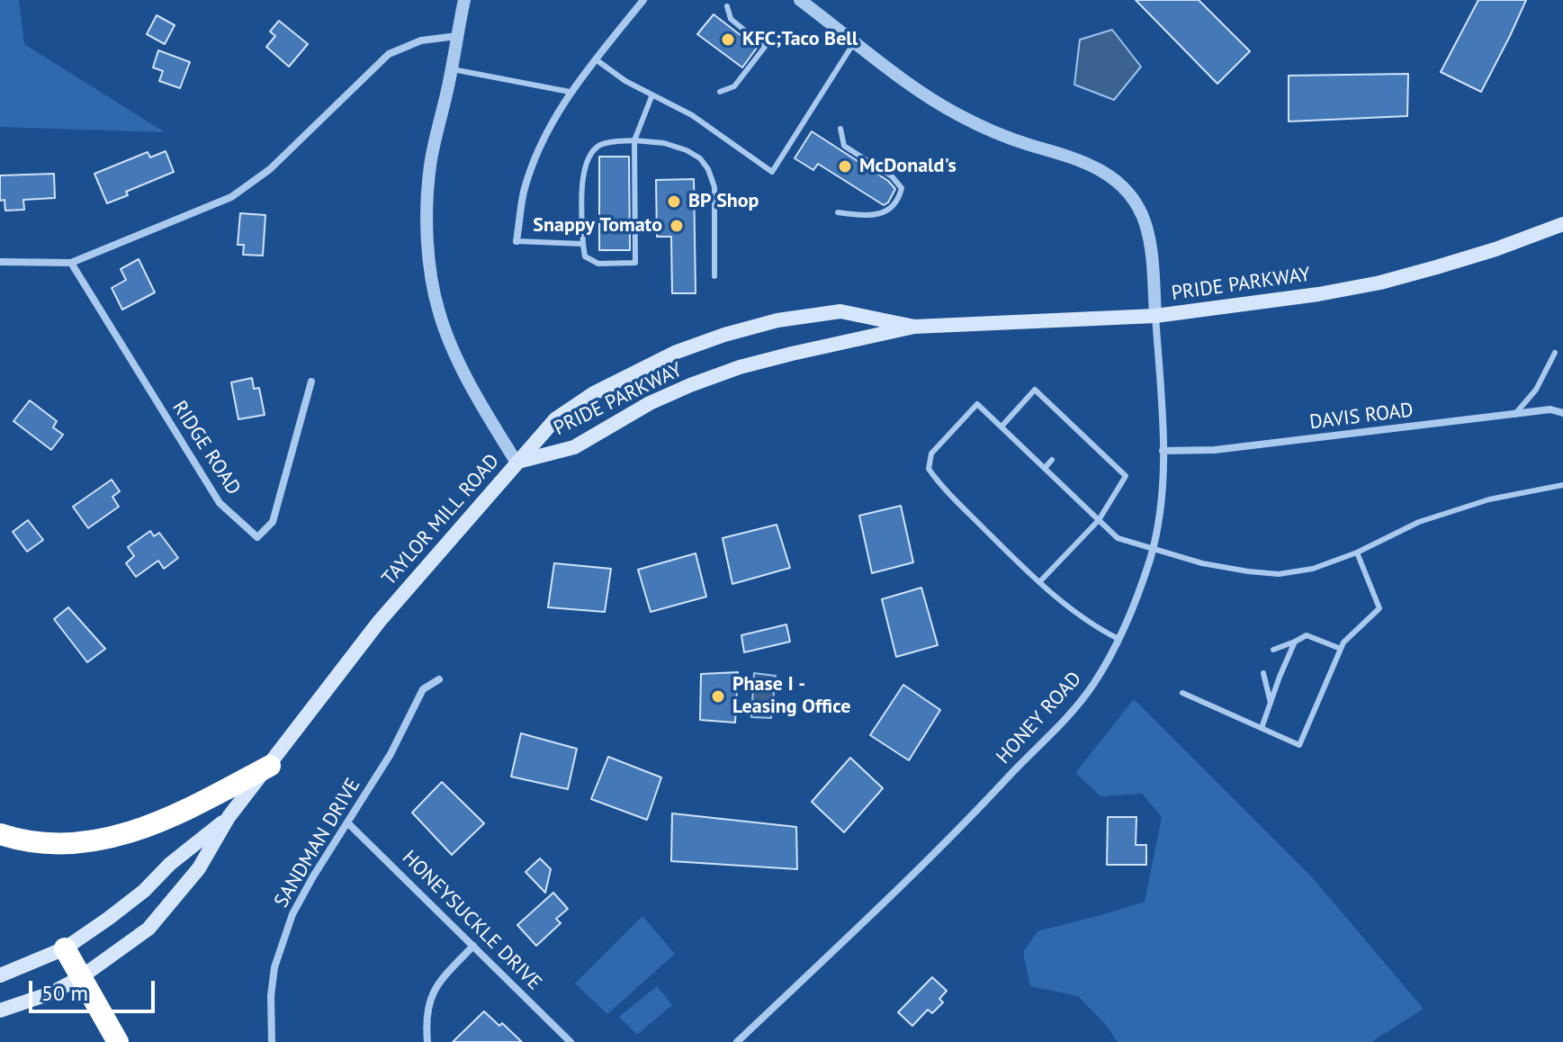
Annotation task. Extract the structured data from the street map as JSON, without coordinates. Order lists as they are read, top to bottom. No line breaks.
{"streets":{"main road":["PRIDE PARKWAY","TAYLOR MILL ROAD"],"street":["DAVIS ROAD","RIDGE ROAD","HONEY ROAD","SANDMAN DRIVE","HONEYSUCKLE DRIVE"]},"crossings":[["PRIDE PARKWAY","TAYLOR MILL ROAD"],["PRIDE PARKWAY","HONEY ROAD"],["DAVIS ROAD","HONEY ROAD"],["SANDMAN DRIVE","HONEYSUCKLE DRIVE"]],"places":["KFC;Taco Bell","McDonald's","BP Shop","Snappy Tomato","Phase I - Leasing Office"],"scale_bar":"50 m"}
